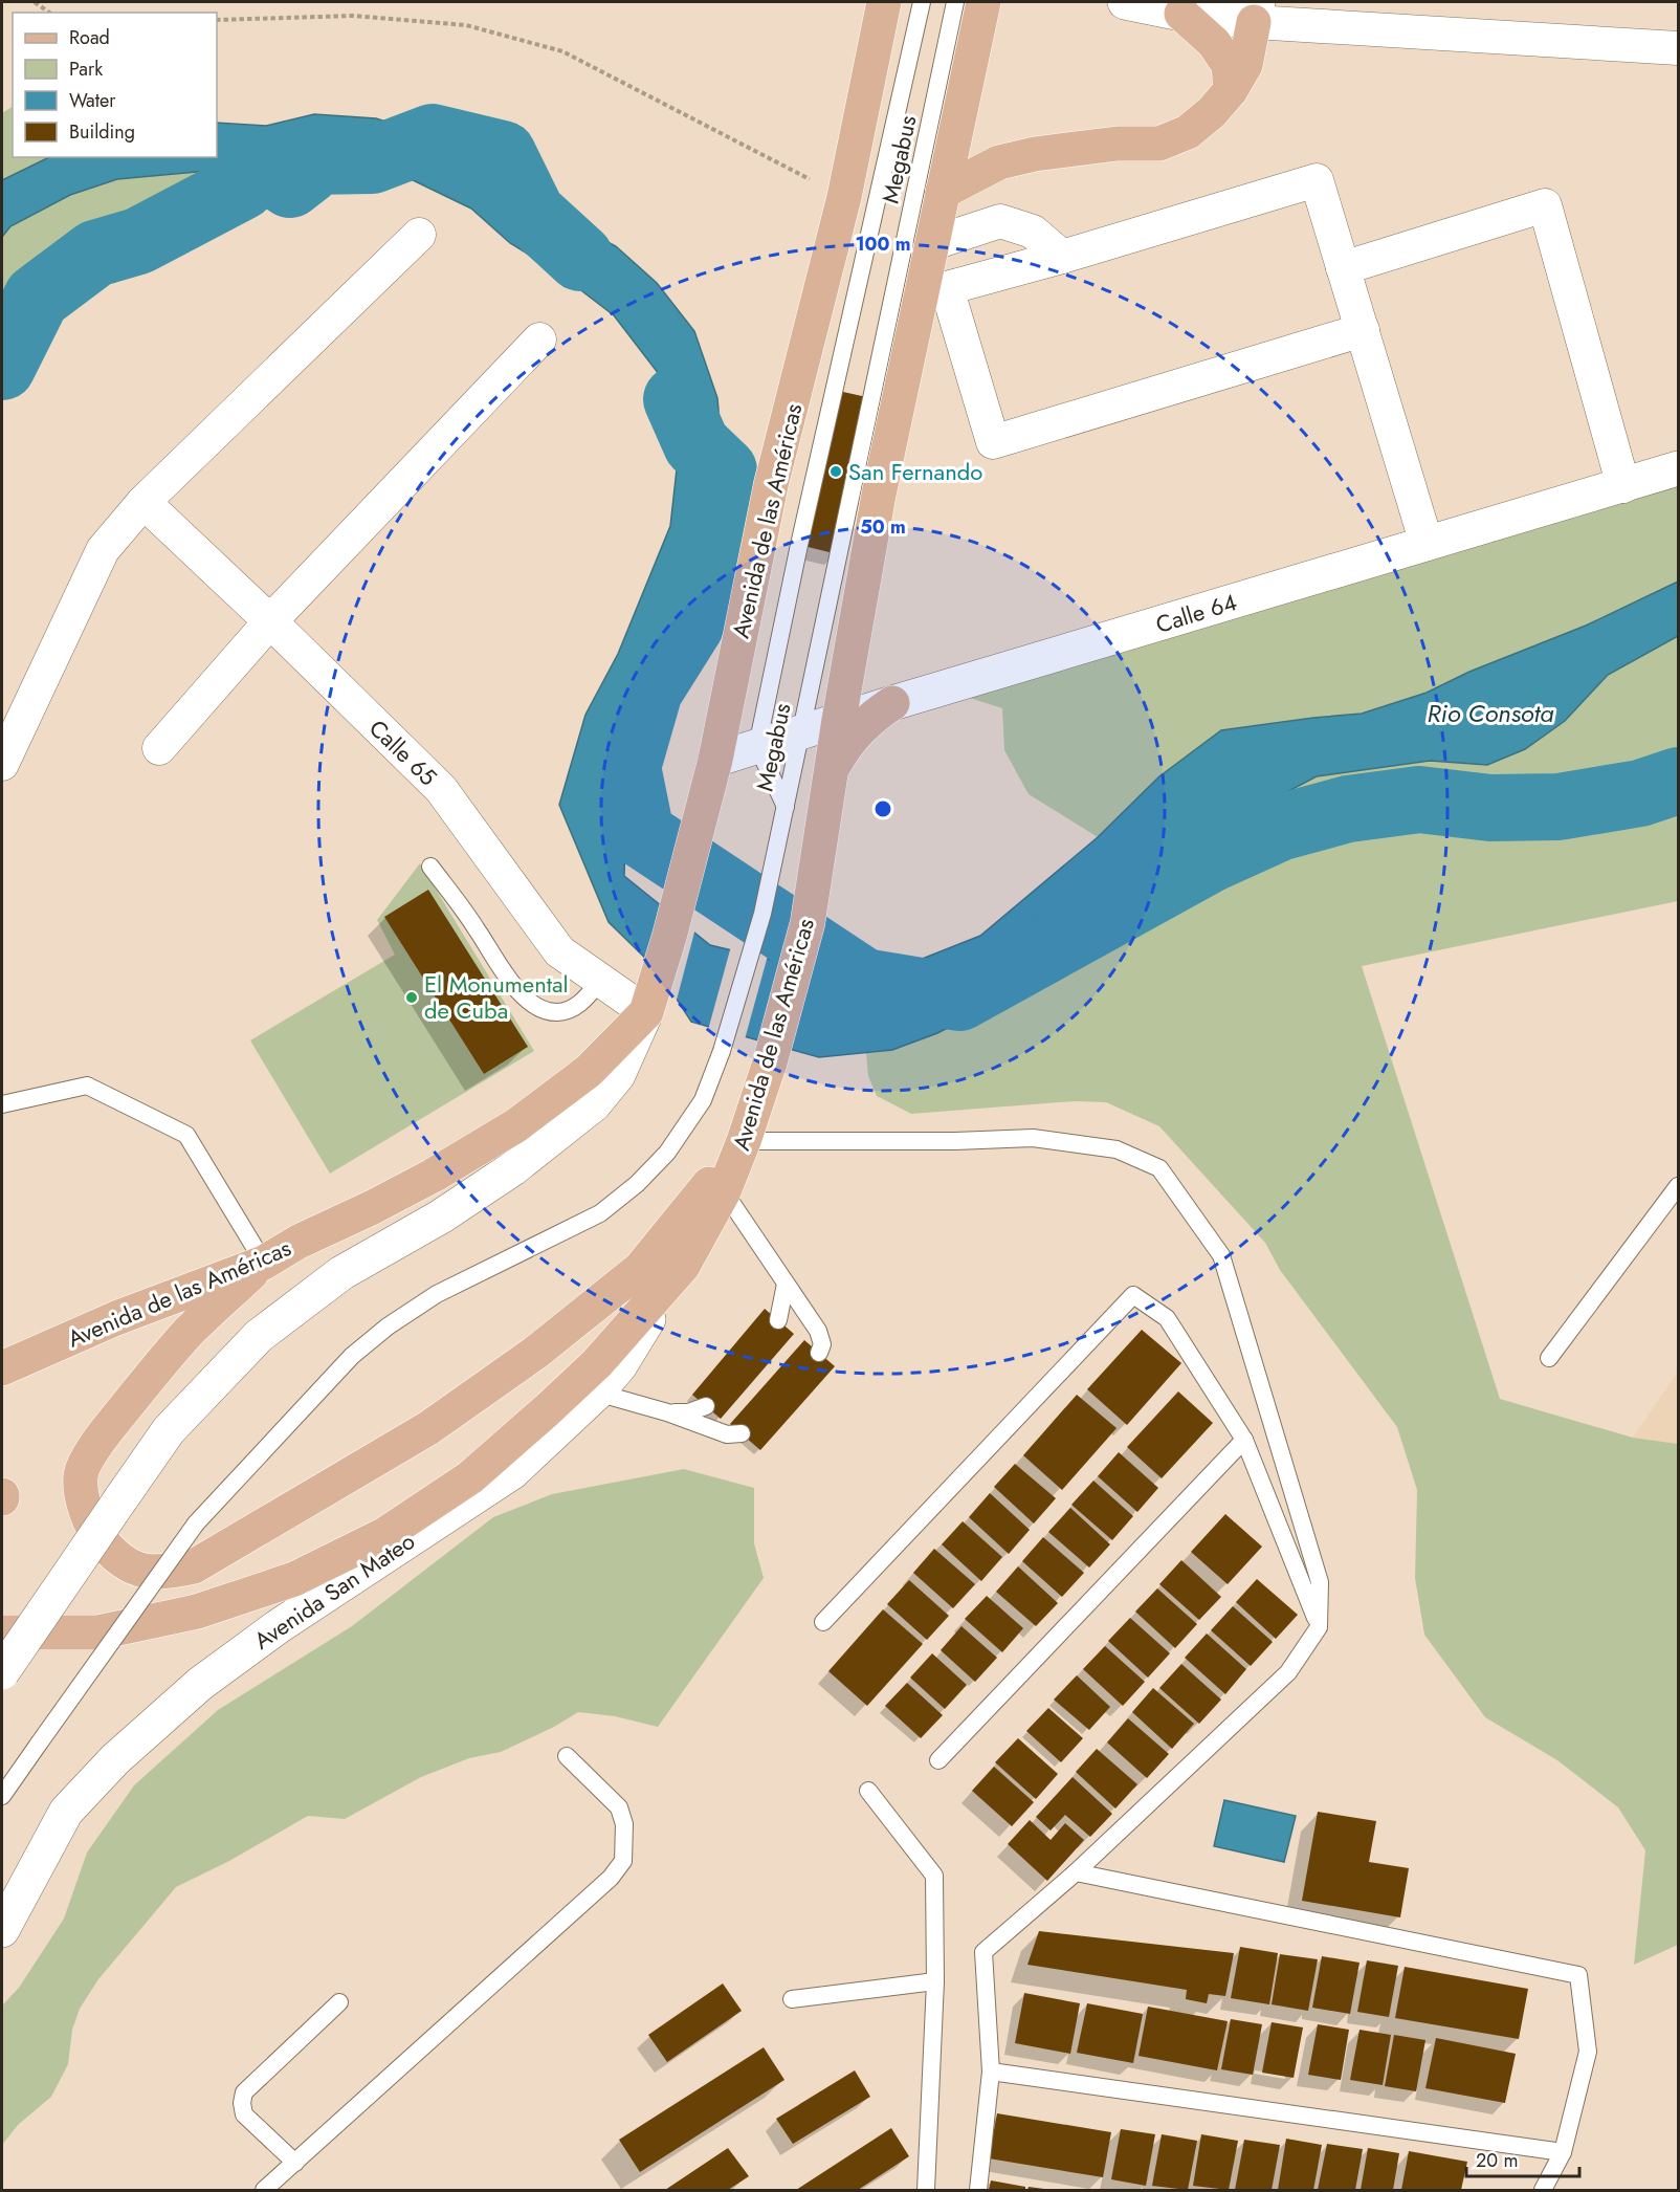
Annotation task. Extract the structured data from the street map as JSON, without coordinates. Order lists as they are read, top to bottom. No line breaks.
{"streets":{"main road":["Avenida de las Américas","Calle 64","Avenida San Mateo"],"street":["Calle 65"],"lane":["Megabus"]},"crossings":[["Megabus","Calle 64"],["Avenida de las Américas","Calle 64"],["Avenida de las Américas","Calle 65"],["Avenida de las Américas","Avenida San Mateo"]],"water":["Rio Consota"],"places":["San Fernando","El Monumental de Cuba"],"legend":["Road","Park","Water","Building"],"scale_bar":"20 m","rings":["100 m","50 m"]}
